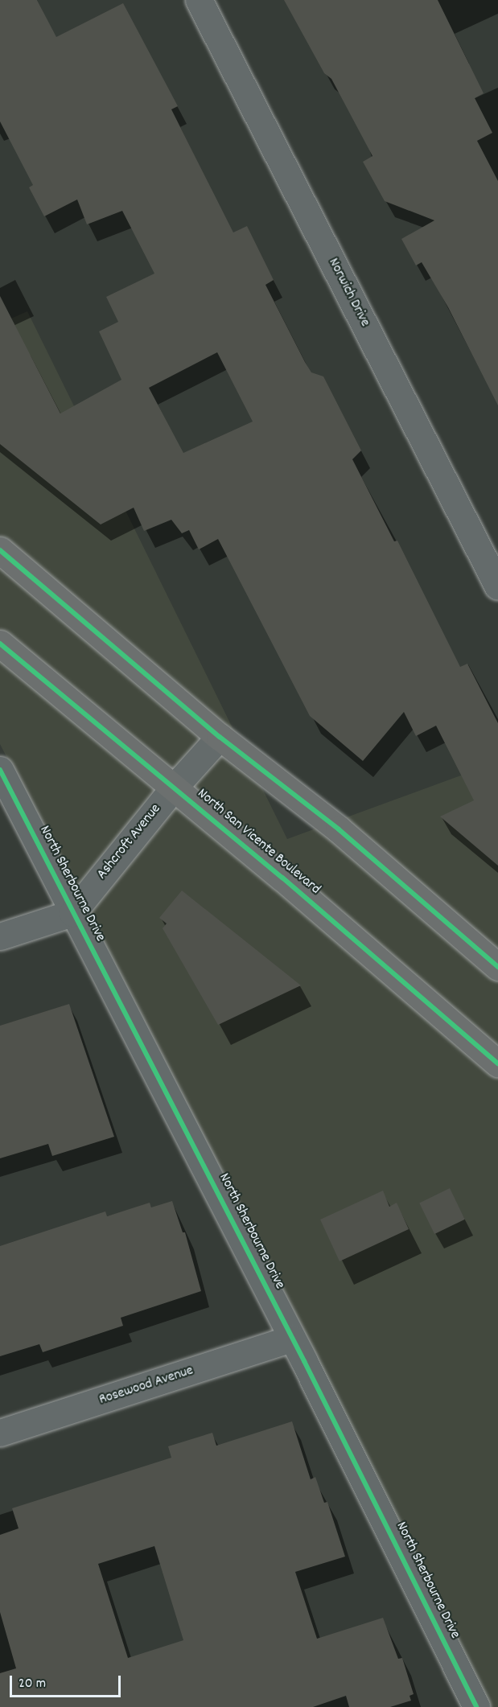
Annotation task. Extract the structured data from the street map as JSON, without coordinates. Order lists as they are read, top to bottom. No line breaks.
{"streets":{"main road":["North San Vicente Boulevard"],"street":["Norwich Drive","Ashcroft Avenue","North Sherbourne Drive","Rosewood Avenue"]},"crossings":[["Ashcroft Avenue","North San Vicente Boulevard"],["Ashcroft Avenue","North Sherbourne Drive"],["North Sherbourne Drive","Rosewood Avenue"]],"scale_bar":"20 m"}
